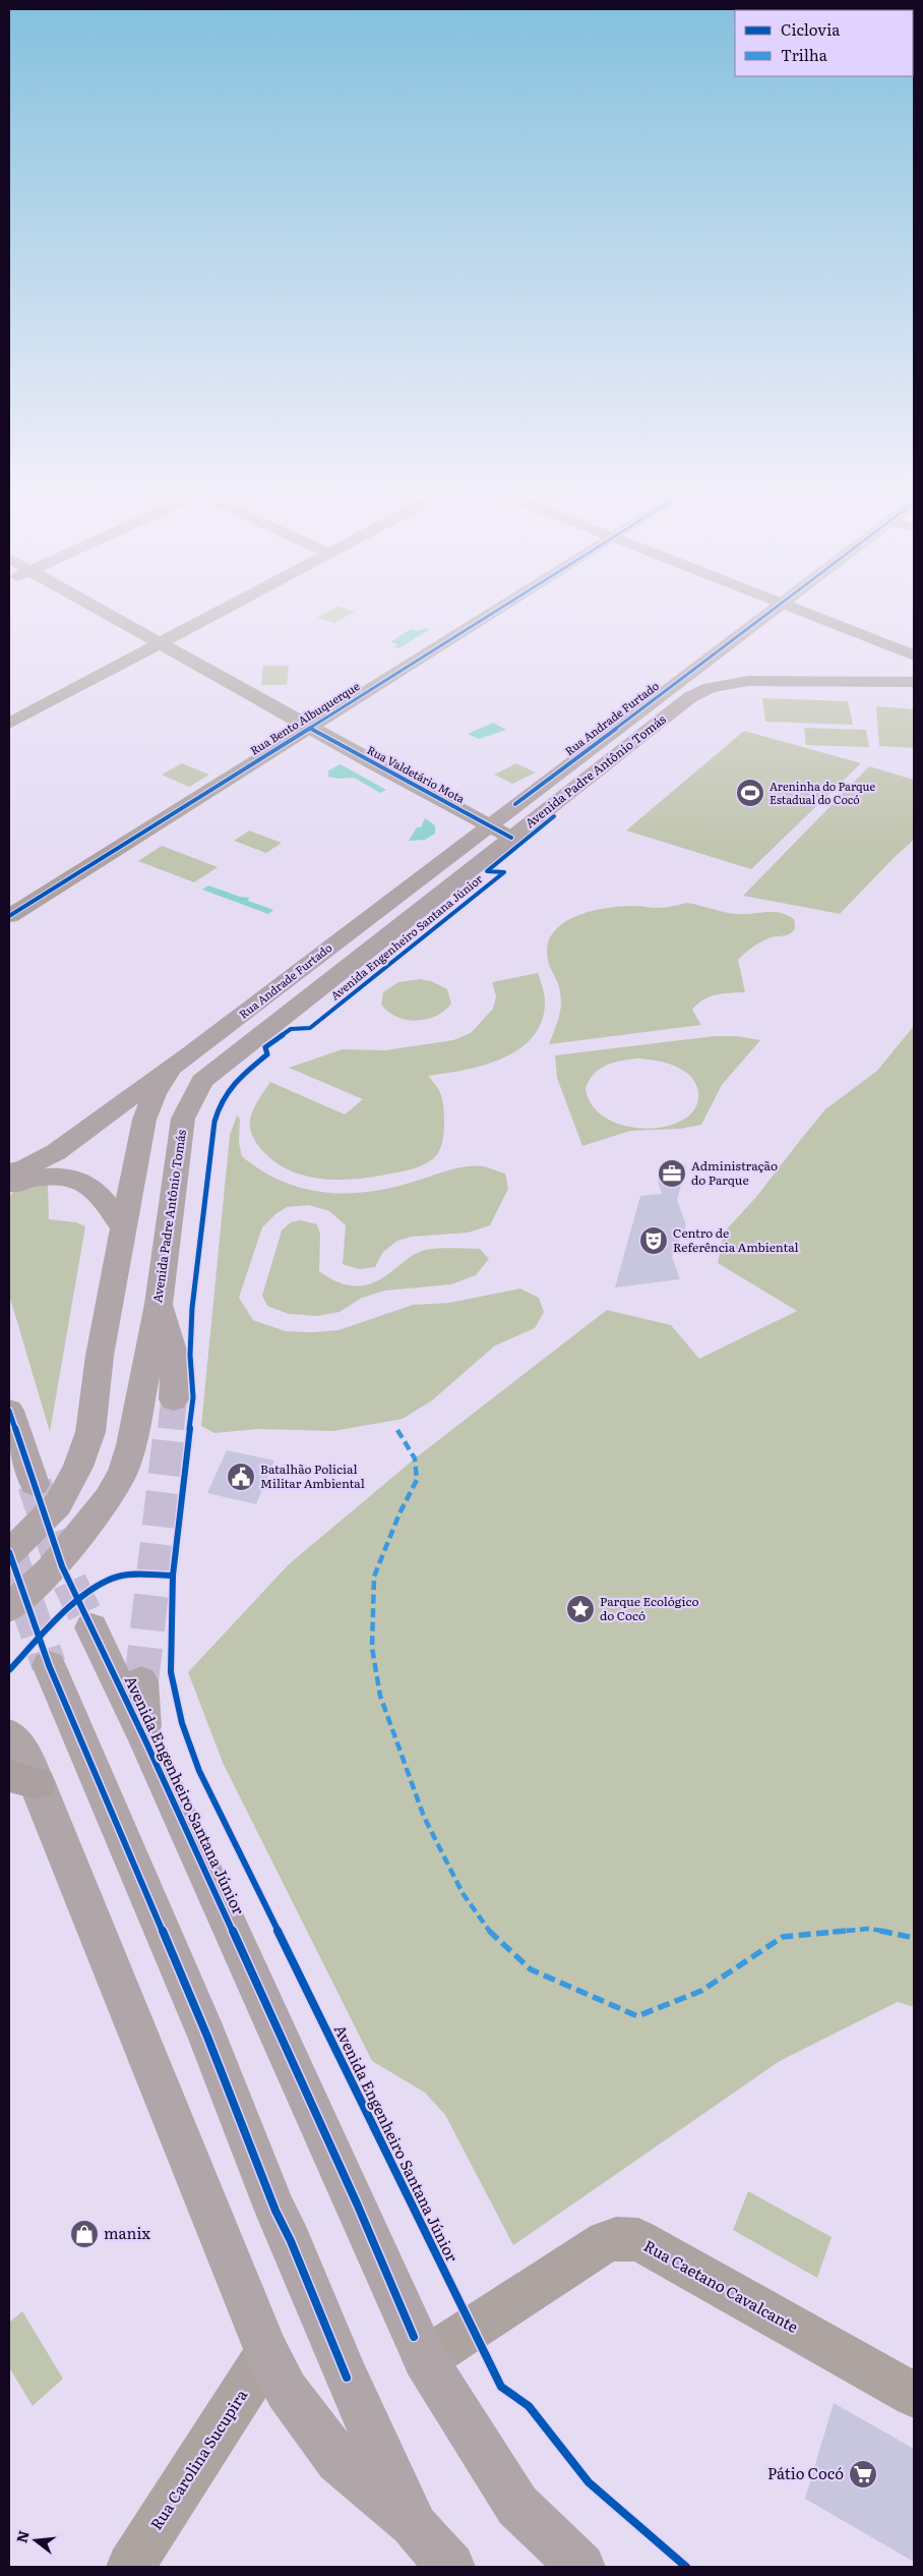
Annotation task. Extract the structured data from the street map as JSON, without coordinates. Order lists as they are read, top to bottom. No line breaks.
{"streets":{"main road":["Rua Andrade Furtado","Avenida Padre Antônio Tomás","Avenida Engenheiro Santana Júnior"],"street":["Rua Bento Albuquerque","Rua Valdetário Mota","Rua Caetano Cavalcante","Rua Carolina Sucupira"]},"crossings":[["Rua Bento Albuquerque","Rua Valdetário Mota"],["Rua Andrade Furtado","Rua Valdetário Mota"],["Avenida Padre Antônio Tomás","Rua Valdetário Mota"],["Avenida Engenheiro Santana Júnior","Rua Caetano Cavalcante"]],"places":{"sports":["Areninha do Parque Estadual do Cocó"],"office":["Administração do Parque"],"theatre":["Centro de Referência Ambiental"],"public building":["Batalhão Policial Militar Ambiental"],"place":["Parque Ecológico do Cocó"],"shop":["manix"],"supermarket":["Pátio Cocó"]},"legend":["Ciclovia","Trilha"],"north":"left"}
